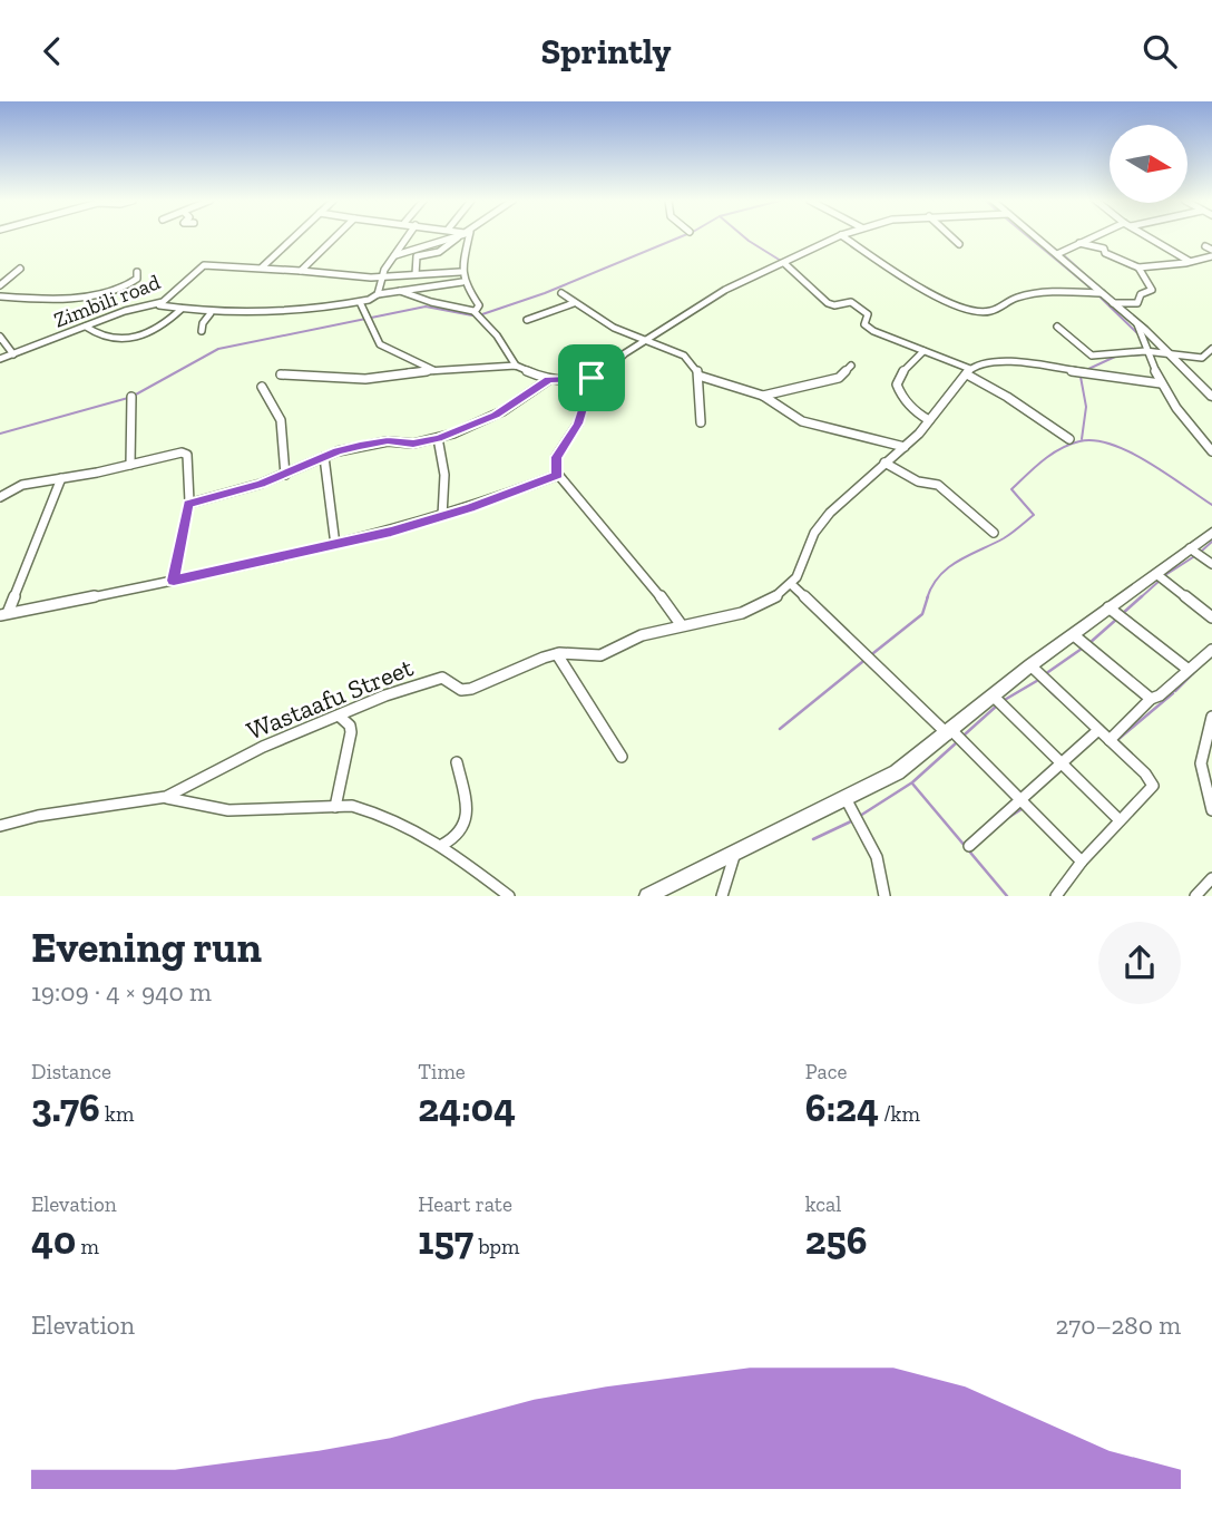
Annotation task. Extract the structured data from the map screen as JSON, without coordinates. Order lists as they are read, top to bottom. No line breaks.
{"streets":{"street":["Zimbili road","Wastaafu Street"]},"north":"right","page":{"header":"Sprintly","heading":["Evening run","19:09 · 4 × 940 m"],"stats":[["Distance","3.76 km"],["Time","24:04"],["Pace","6:24 /km"],["Elevation","40 m"],["Heart rate","157 bpm"],["kcal","256"]],"chart":["Elevation","270–280 m"]}}
